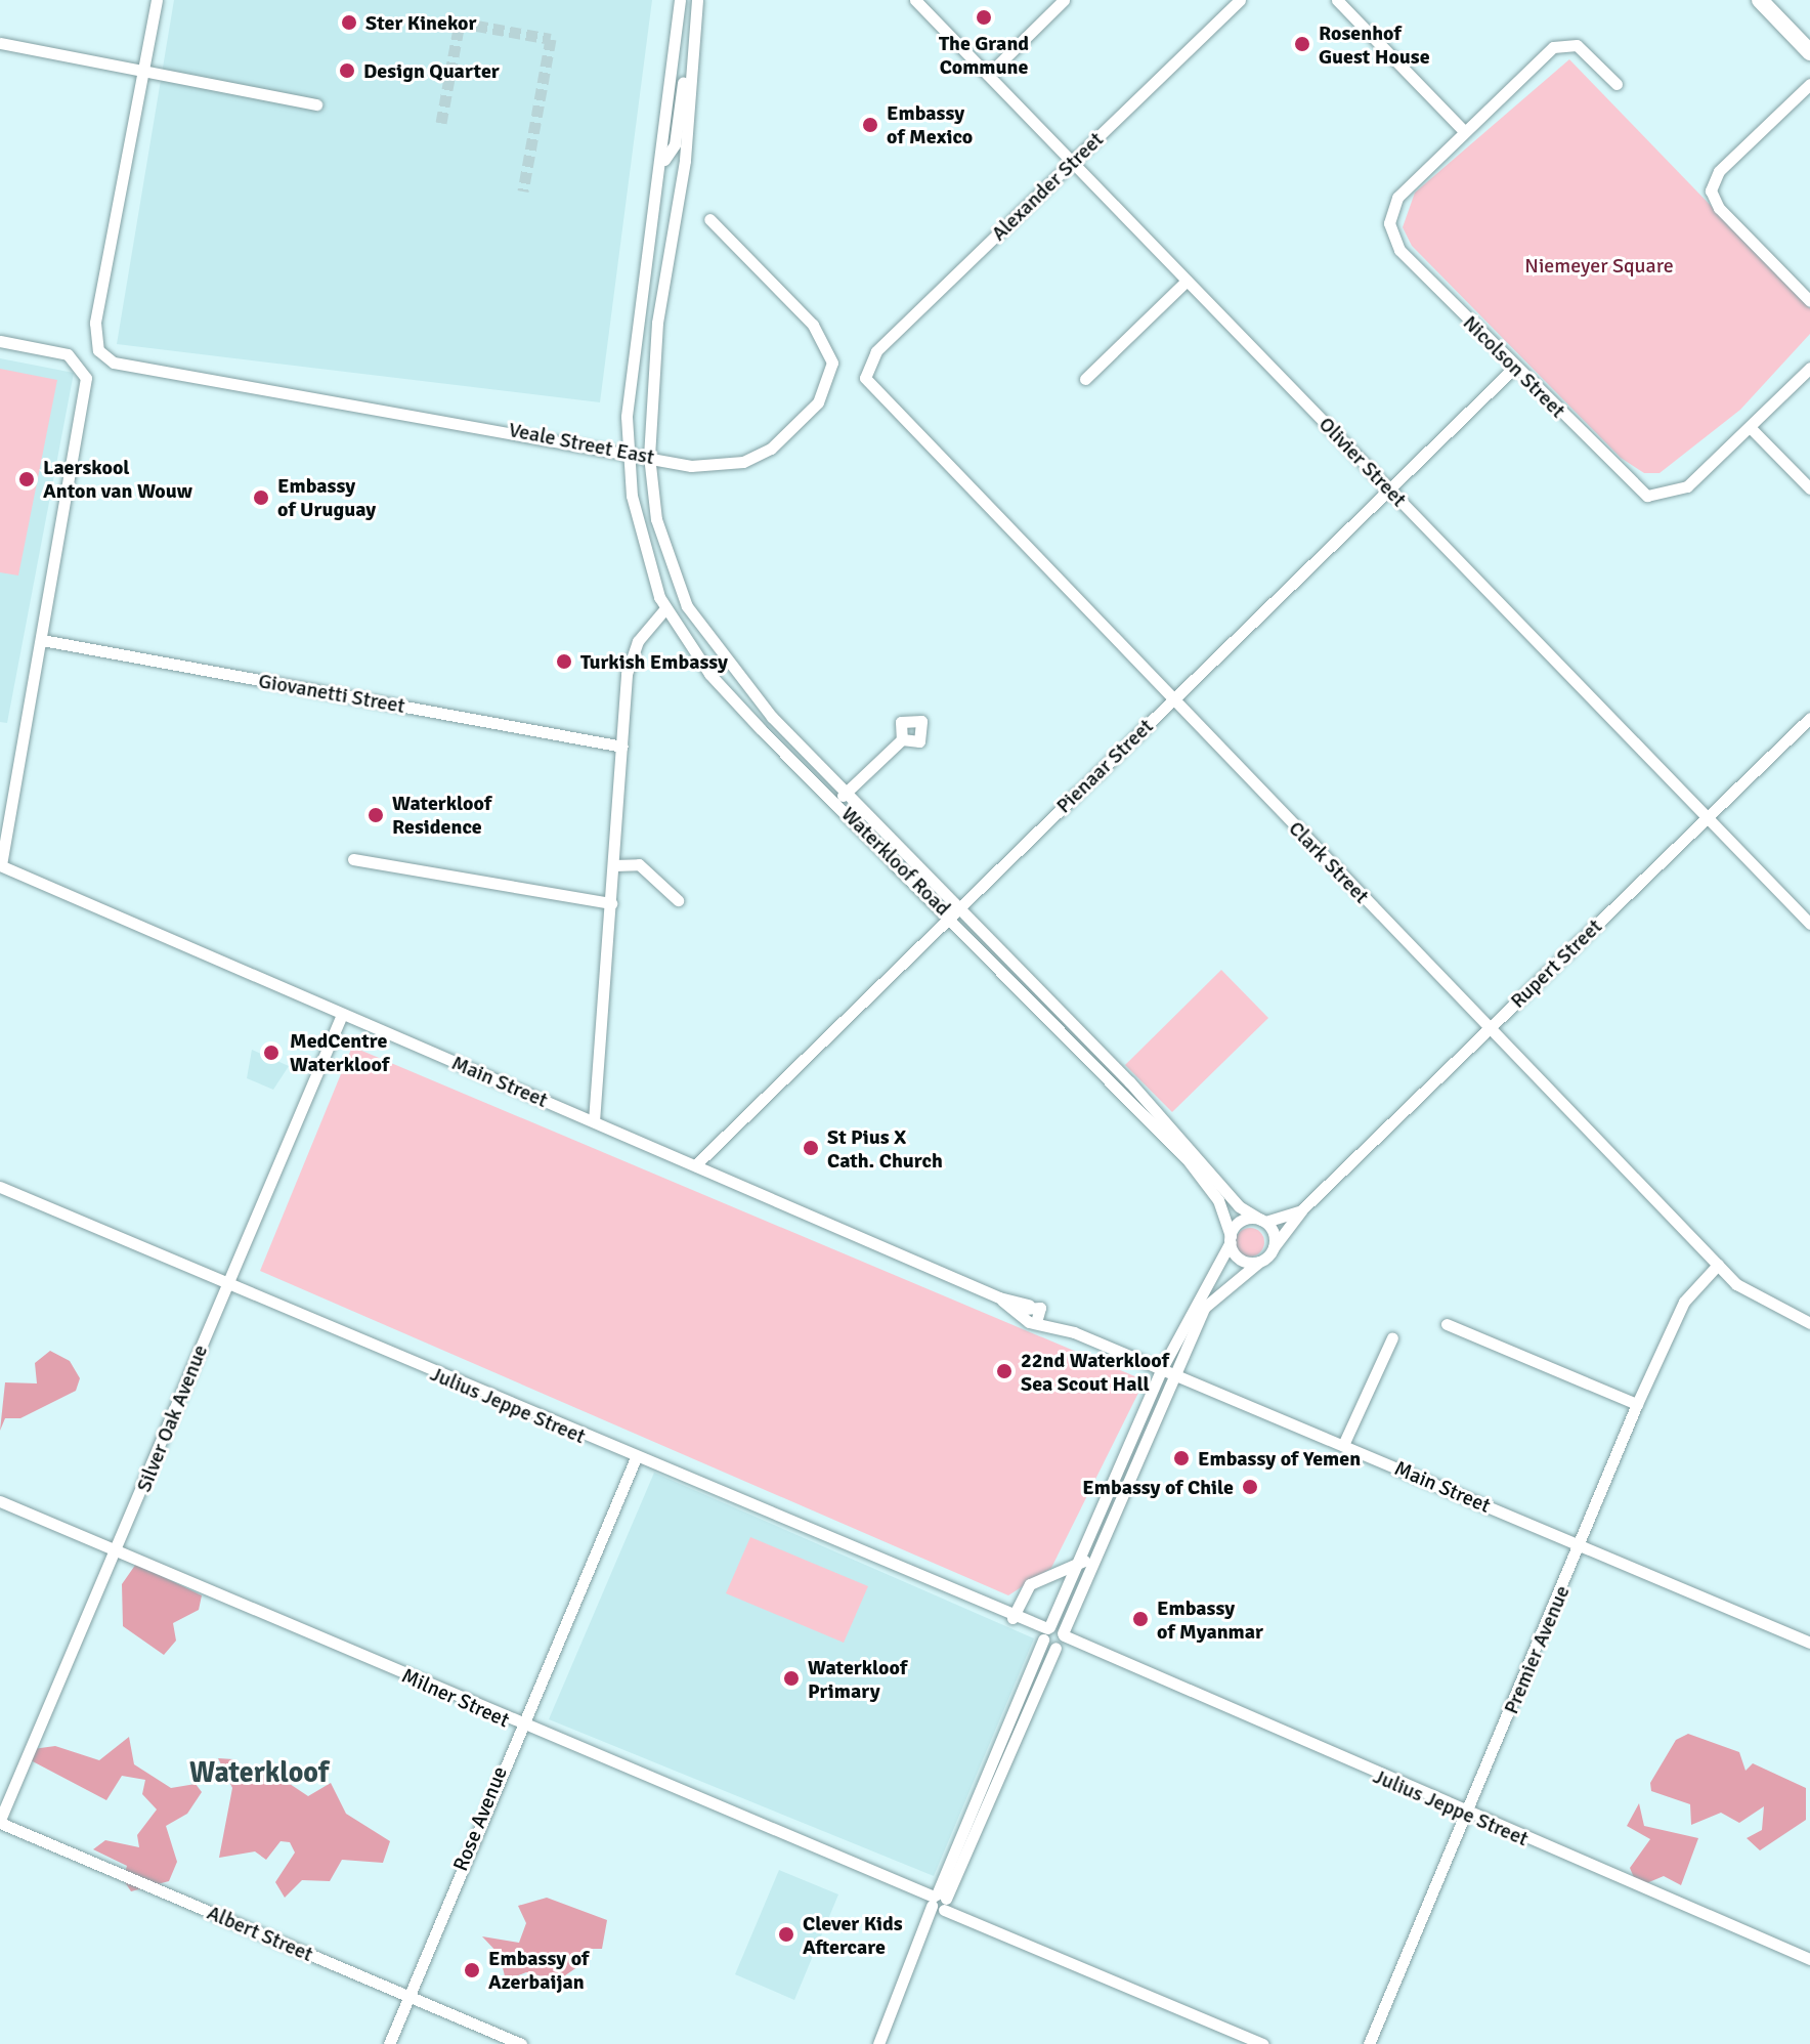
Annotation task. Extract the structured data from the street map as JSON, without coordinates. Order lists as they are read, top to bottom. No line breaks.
{"streets":{"street":["Alexander Street","Nicolson Street","Veale Street East","Olivier Street","Giovanetti Street","Pienaar Street","Waterkloof Road","Clark Street","Rupert Street","Main Street","Julius Jeppe Street","Silver Oak Avenue","Premier Avenue","Milner Street","Rose Avenue","Albert Street"]},"crossings":[["Alexander Street","Olivier Street"],["Alexander Street","Clark Street"],["Nicolson Street","Pienaar Street"],["Veale Street East","Waterkloof Road"],["Olivier Street","Pienaar Street"],["Olivier Street","Rupert Street"],["Pienaar Street","Waterkloof Road"],["Pienaar Street","Clark Street"],["Pienaar Street","Main Street"],["Waterkloof Road","Rupert Street"],["Clark Street","Rupert Street"],["Clark Street","Premier Avenue"],["Main Street","Silver Oak Avenue"],["Main Street","Premier Avenue"],["Julius Jeppe Street","Silver Oak Avenue"],["Julius Jeppe Street","Premier Avenue"],["Julius Jeppe Street","Rose Avenue"],["Silver Oak Avenue","Milner Street"],["Silver Oak Avenue","Albert Street"],["Milner Street","Rose Avenue"],["Rose Avenue","Albert Street"]],"districts":["Waterkloof"],"parks":["Niemeyer Square"],"places":["The Grand Commune","Ster Kinekor","Rosenhof Guest House","Design Quarter","Embassy of Mexico","Laerskool Anton van Wouw","Embassy of Uruguay","Turkish Embassy","Waterkloof Residence","MedCentre Waterkloof","St Pius X Cath. Church","22nd Waterkloof Sea Scout Hall","Embassy of Yemen","Embassy of Chile","Embassy of Myanmar","Waterkloof Primary","Clever Kids Aftercare","Embassy of Azerbaijan"]}
